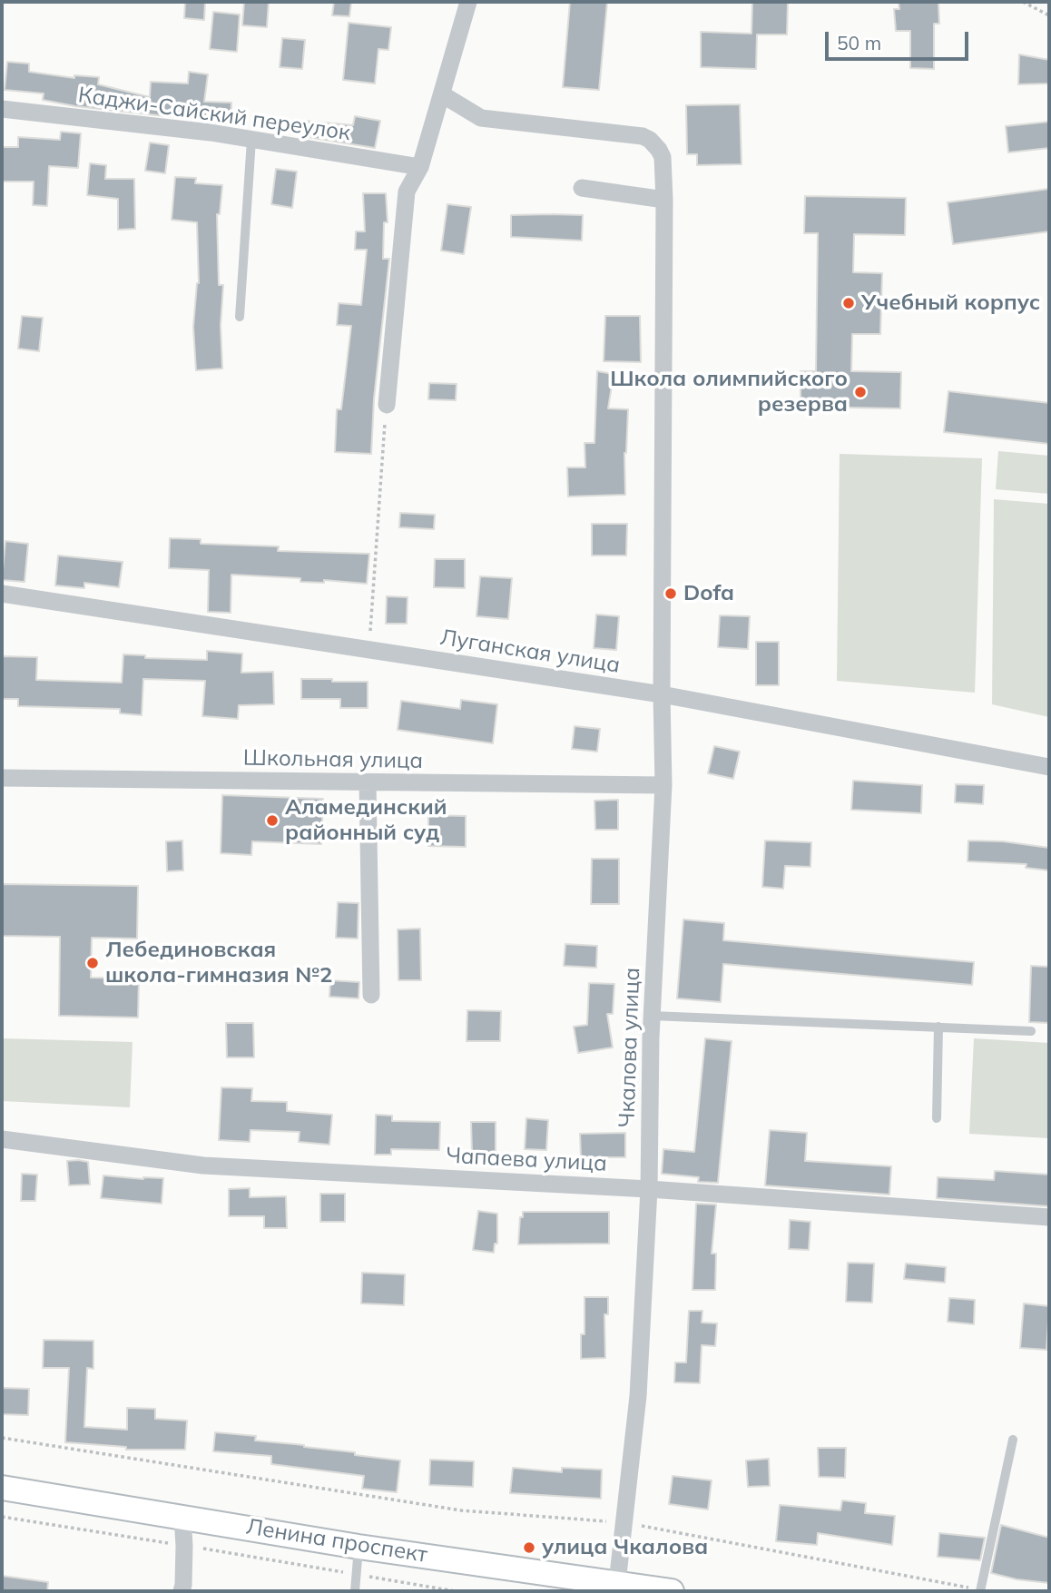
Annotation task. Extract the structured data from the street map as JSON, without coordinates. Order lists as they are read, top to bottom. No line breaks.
{"streets":{"main road":["Ленина проспект"],"street":["Каджи-Сайский переулок","Луганская улица","Школьная улица","Чкалова улица","Чапаева улица"]},"crossings":[["Луганская улица","Чкалова улица"],["Школьная улица","Чкалова улица"],["Чкалова улица","Чапаева улица"],["Чкалова улица","Ленина проспект"]],"places":["Учебный корпус","Школа олимпийского резерва","Dofa","Аламединский районный суд","Лебединовская школа-гимназия №2","улица Чкалова"],"scale_bar":"50 m"}
